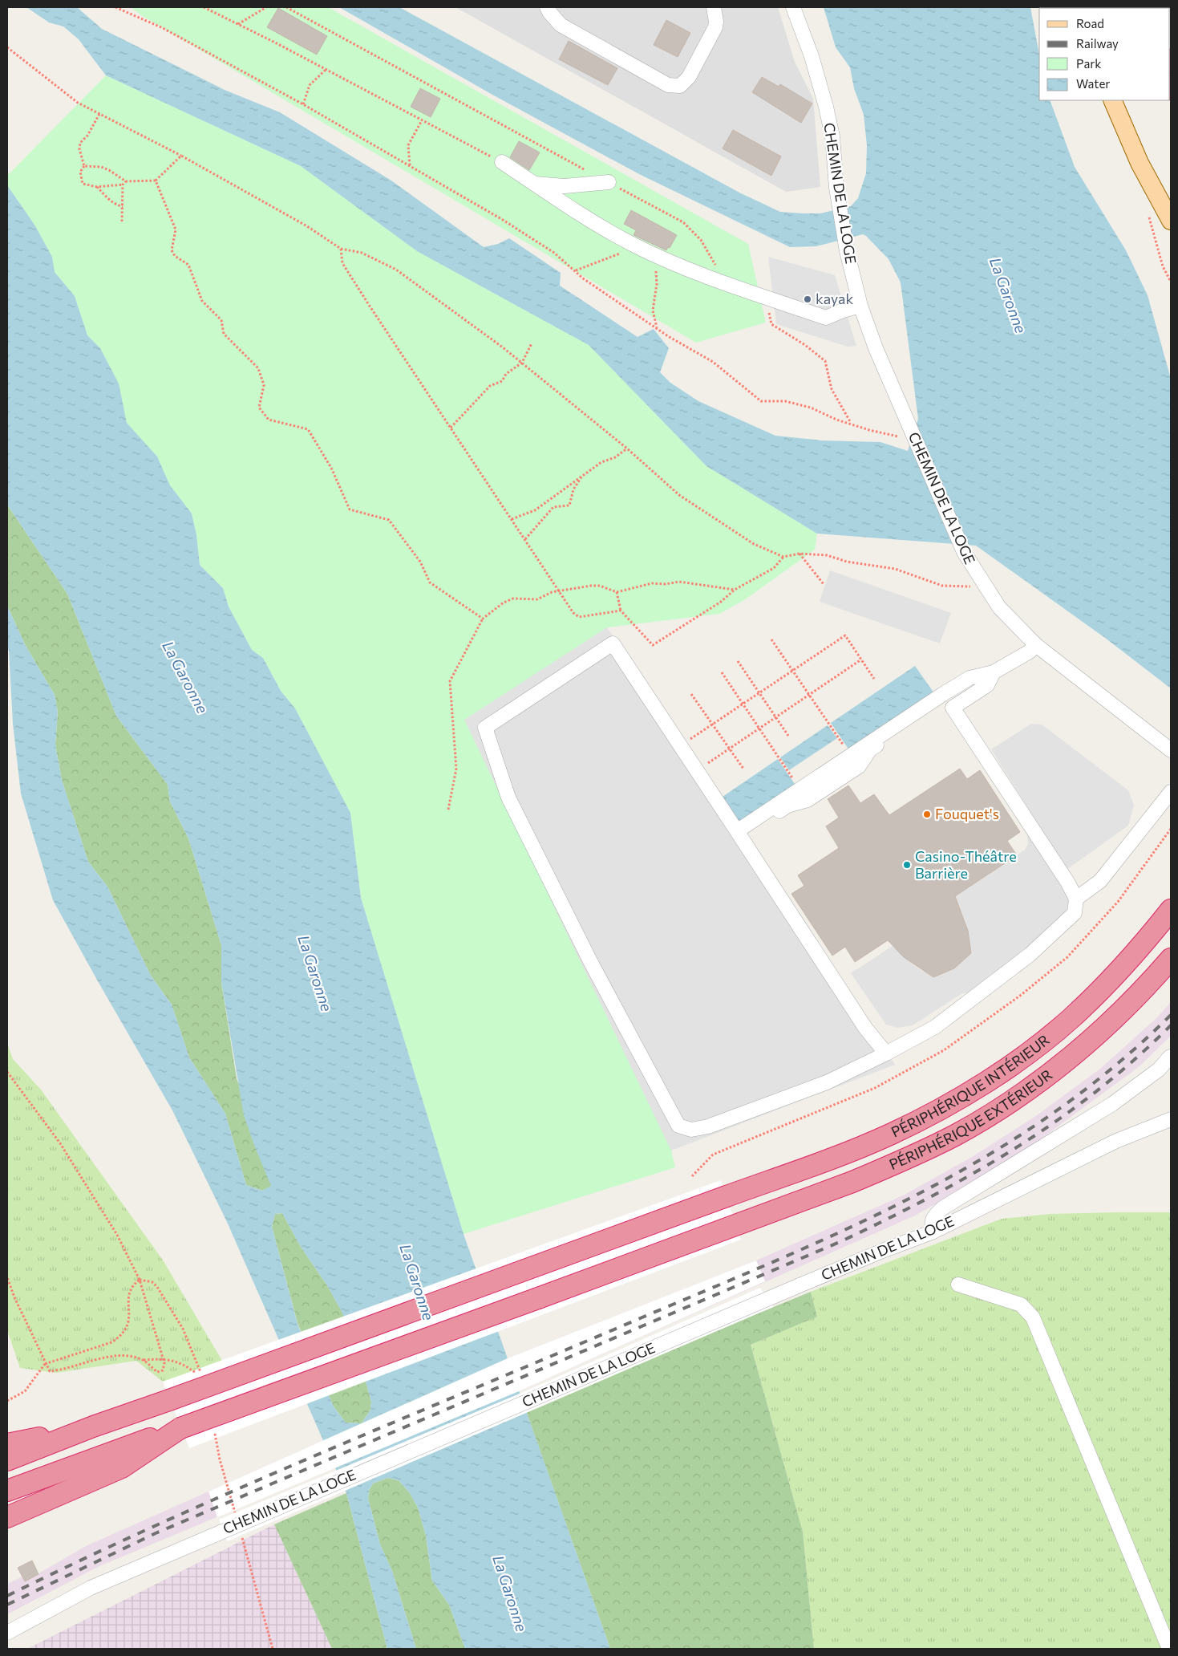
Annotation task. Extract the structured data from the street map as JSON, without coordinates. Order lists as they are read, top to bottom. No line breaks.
{"streets":{"highway":["PÉRIPHÉRIQUE INTÉRIEUR","PÉRIPHÉRIQUE EXTÉRIEUR"],"street":["CHEMIN DE LA LOGE"]},"water":["La Garonne"],"places":["kayak","Fouquet's","Casino-Théâtre Barrière"],"legend":["Road","Railway","Park","Water"]}
